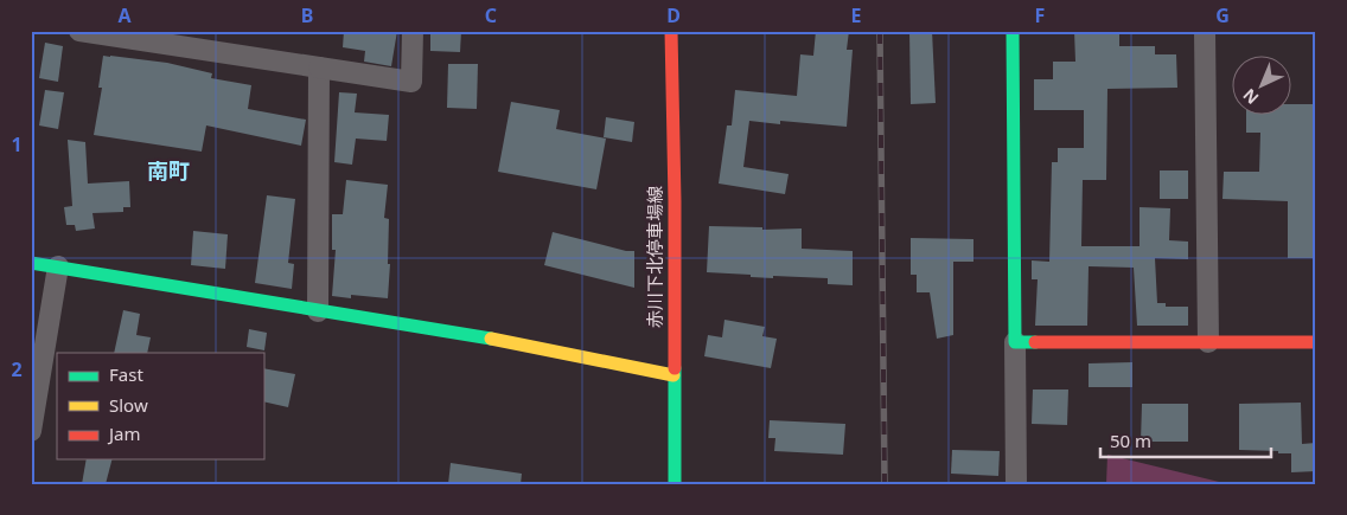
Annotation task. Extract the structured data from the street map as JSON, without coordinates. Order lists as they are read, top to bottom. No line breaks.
{"streets":{"street":["赤川下北停車場線"]},"districts":["南町"],"legend":["Fast","Slow","Jam"],"scale_bar":"50 m","north":"bottom left","grid":{"columns":["A","B","C","D","E","F","G"],"rows":["1","2"]}}
